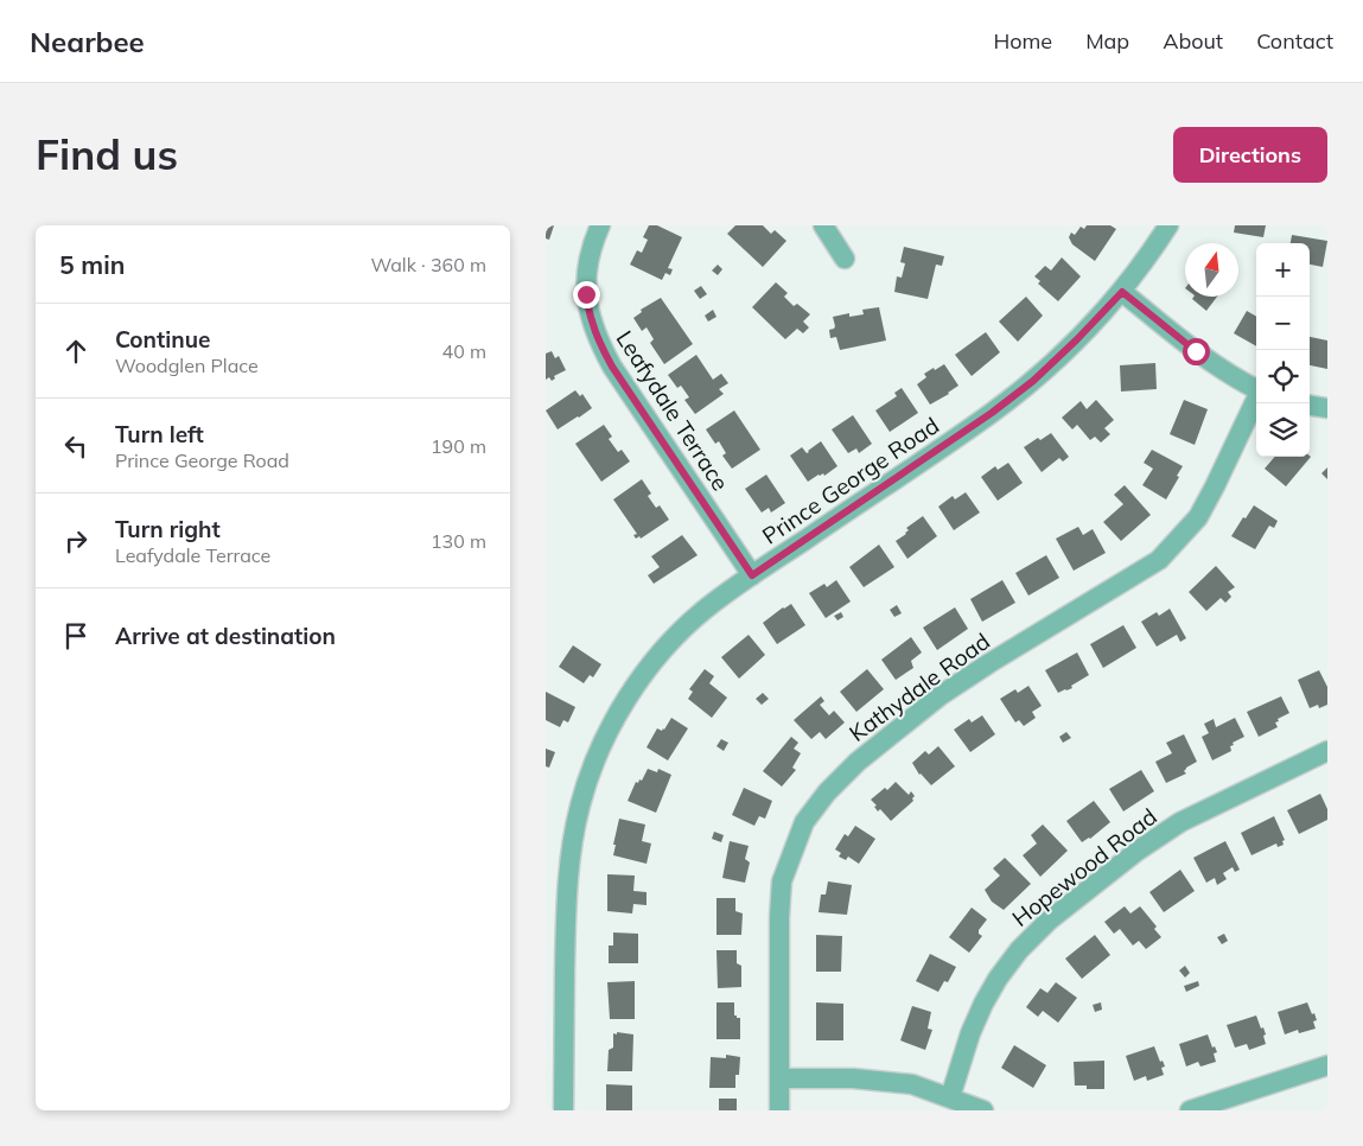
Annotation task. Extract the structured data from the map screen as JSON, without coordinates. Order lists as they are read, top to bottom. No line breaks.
{"streets":{"street":["Leafydale Terrace","Prince George Road","Kathydale Road","Hopewood Road"]},"crossings":[["Leafydale Terrace","Prince George Road"]],"north":"top","page":{"header":"Nearbee","nav":["Home","Map","About","Contact"],"buttons":"Directions","title":"Find us","heading":["5 min","Walk · 360 m"],"map_buttons":["+","−"],"list":[["Continue","Woodglen Place","40 m"],["Turn left","Prince George Road","190 m"],["Turn right","Leafydale Terrace","130 m"],"Arrive at destination"]}}
